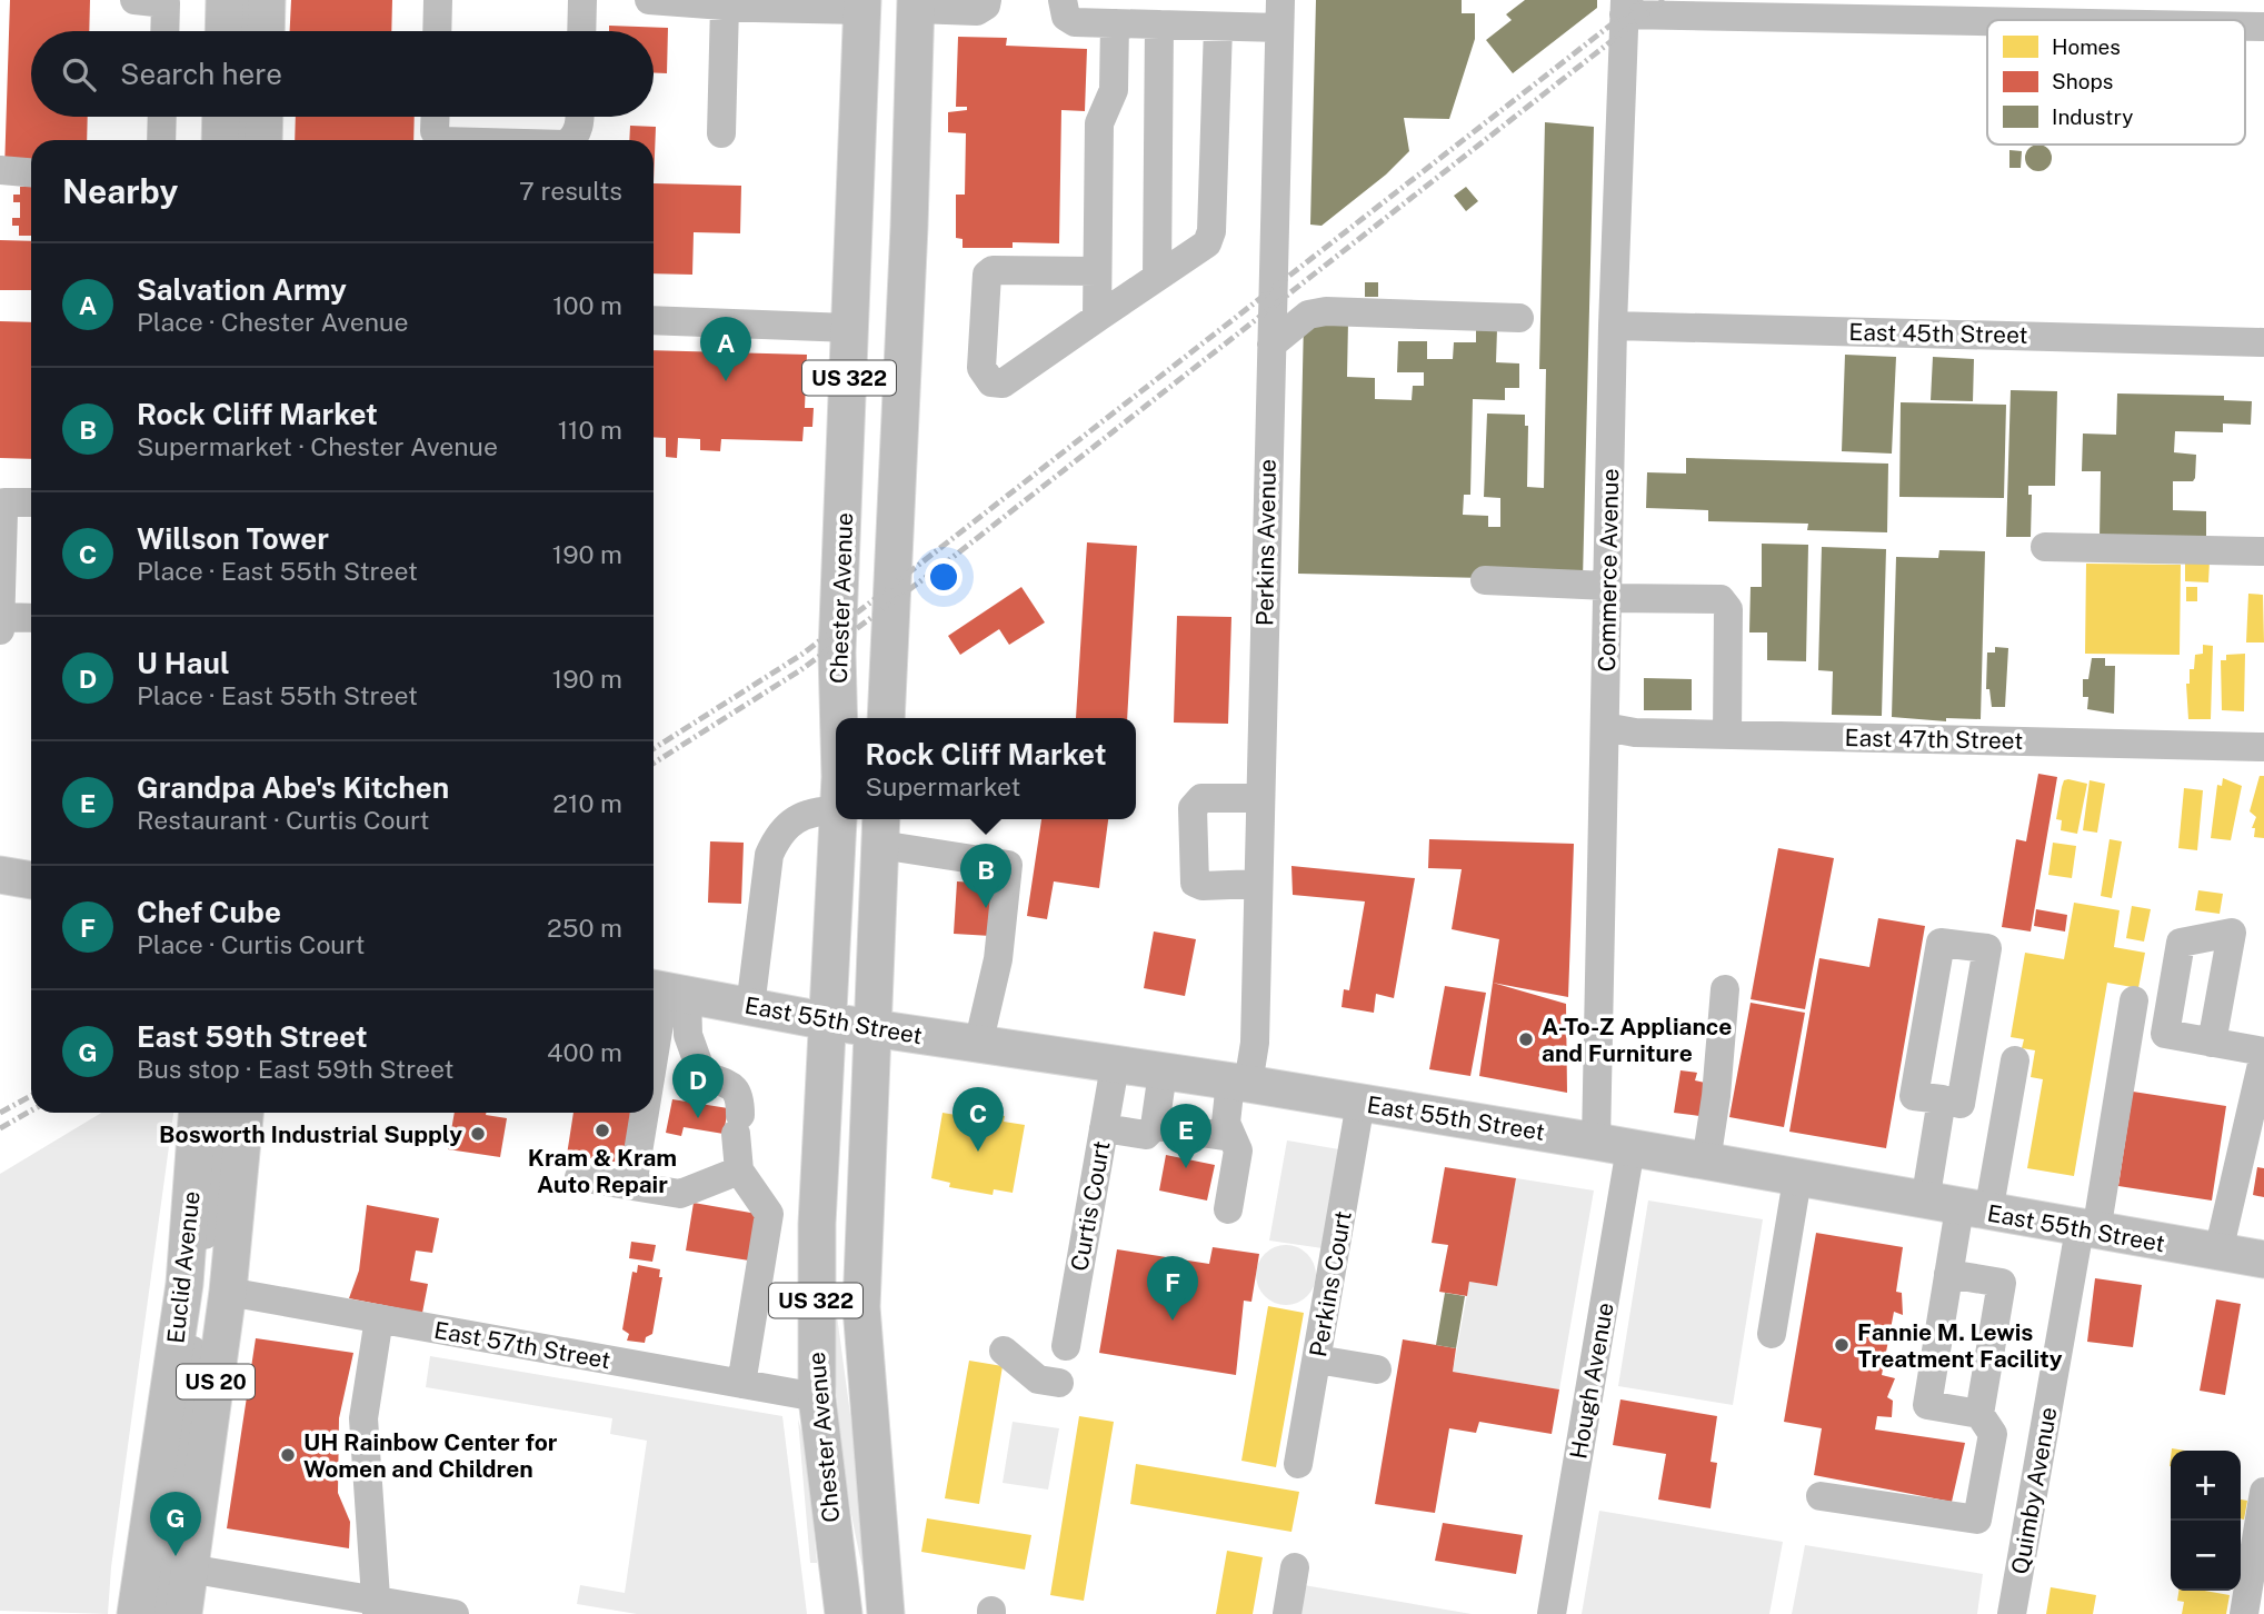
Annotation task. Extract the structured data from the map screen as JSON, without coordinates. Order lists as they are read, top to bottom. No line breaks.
{"streets":{"main road":["US 322","Chester Avenue","East 55th Street","Euclid Avenue","US 20"],"street":["East 45th Street","Perkins Avenue","Commerce Avenue","East 47th Street","Curtis Court","Perkins Court","East 57th Street","Hough Avenue","Quimby Avenue"]},"crossings":[["East 45th Street","Commerce Avenue"],["Perkins Avenue","East 55th Street"],["Commerce Avenue","East 47th Street"],["Commerce Avenue","East 55th Street"],["Commerce Avenue","Hough Avenue"],["Chester Avenue","East 55th Street"],["Chester Avenue","East 57th Street"],["East 55th Street","Curtis Court"],["East 55th Street","Perkins Court"],["East 55th Street","Hough Avenue"],["East 55th Street","Quimby Avenue"],["Euclid Avenue","East 57th Street"]],"places":["A-To-Z Appliance and Furniture","Kram & Kram Auto Repair","Bosworth Industrial Supply","Fannie M. Lewis Treatment Facility","UH Rainbow Center for Women and Children"],"legend":["Homes","Shops","Industry"],"page":{"search":"Search here","heading":["Nearby","7 results"],"list":[{"mark":"A","name":"Salvation Army","note":"Place · Chester Avenue","value":"100 m"},{"mark":"B","name":"Rock Cliff Market","note":"Supermarket · Chester Avenue","value":"110 m"},{"mark":"C","name":"Willson Tower","note":"Place · East 55th Street","value":"190 m"},{"mark":"D","name":"U Haul","note":"Place · East 55th Street","value":"190 m"},{"mark":"E","name":"Grandpa Abe's Kitchen","note":"Restaurant · Curtis Court","value":"210 m"},{"mark":"F","name":"Chef Cube","note":"Place · Curtis Court","value":"250 m"},{"mark":"G","name":"East 59th Street","note":"Bus stop · East 59th Street","value":"400 m"}],"pins":["A","B","D","C","E","F","G"],"popup":["Rock Cliff Market","Supermarket"],"map_buttons":["+","−"]}}
